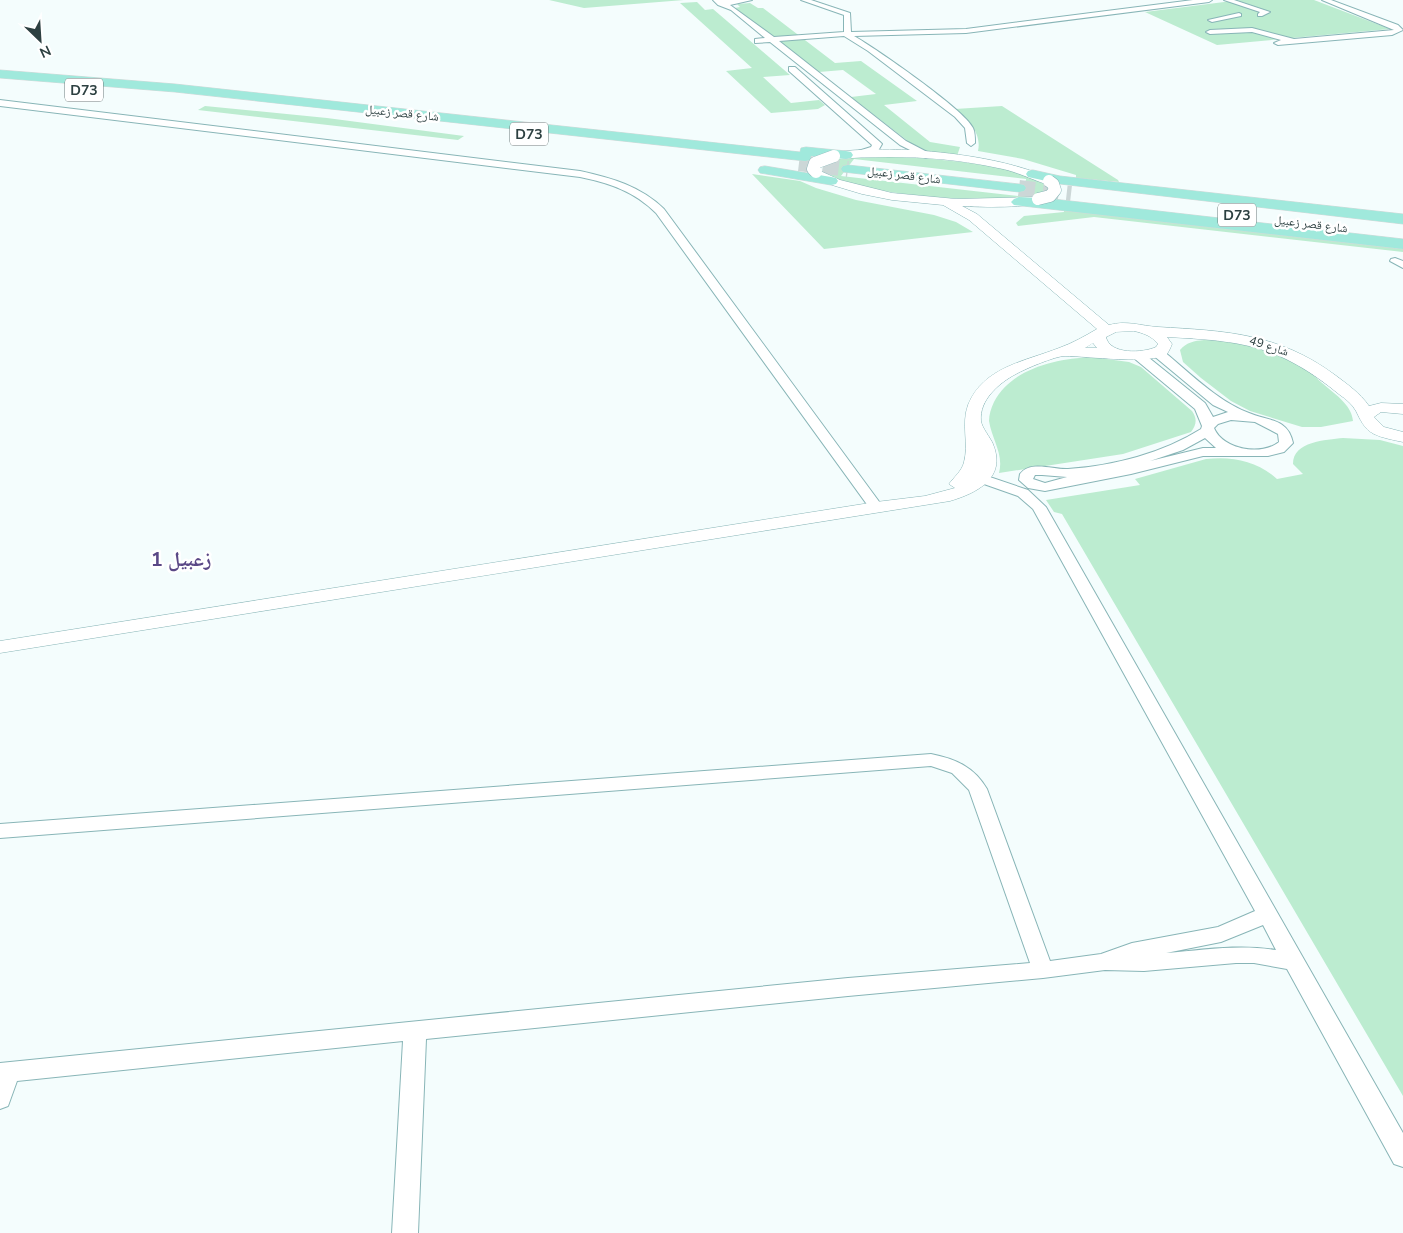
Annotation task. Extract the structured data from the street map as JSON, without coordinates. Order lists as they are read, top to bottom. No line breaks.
{"streets":{"main road":["D73","شارع قصر زعبيل"],"street":["شارع 49"]},"districts":["زعبيل 1"],"north":"bottom right"}
